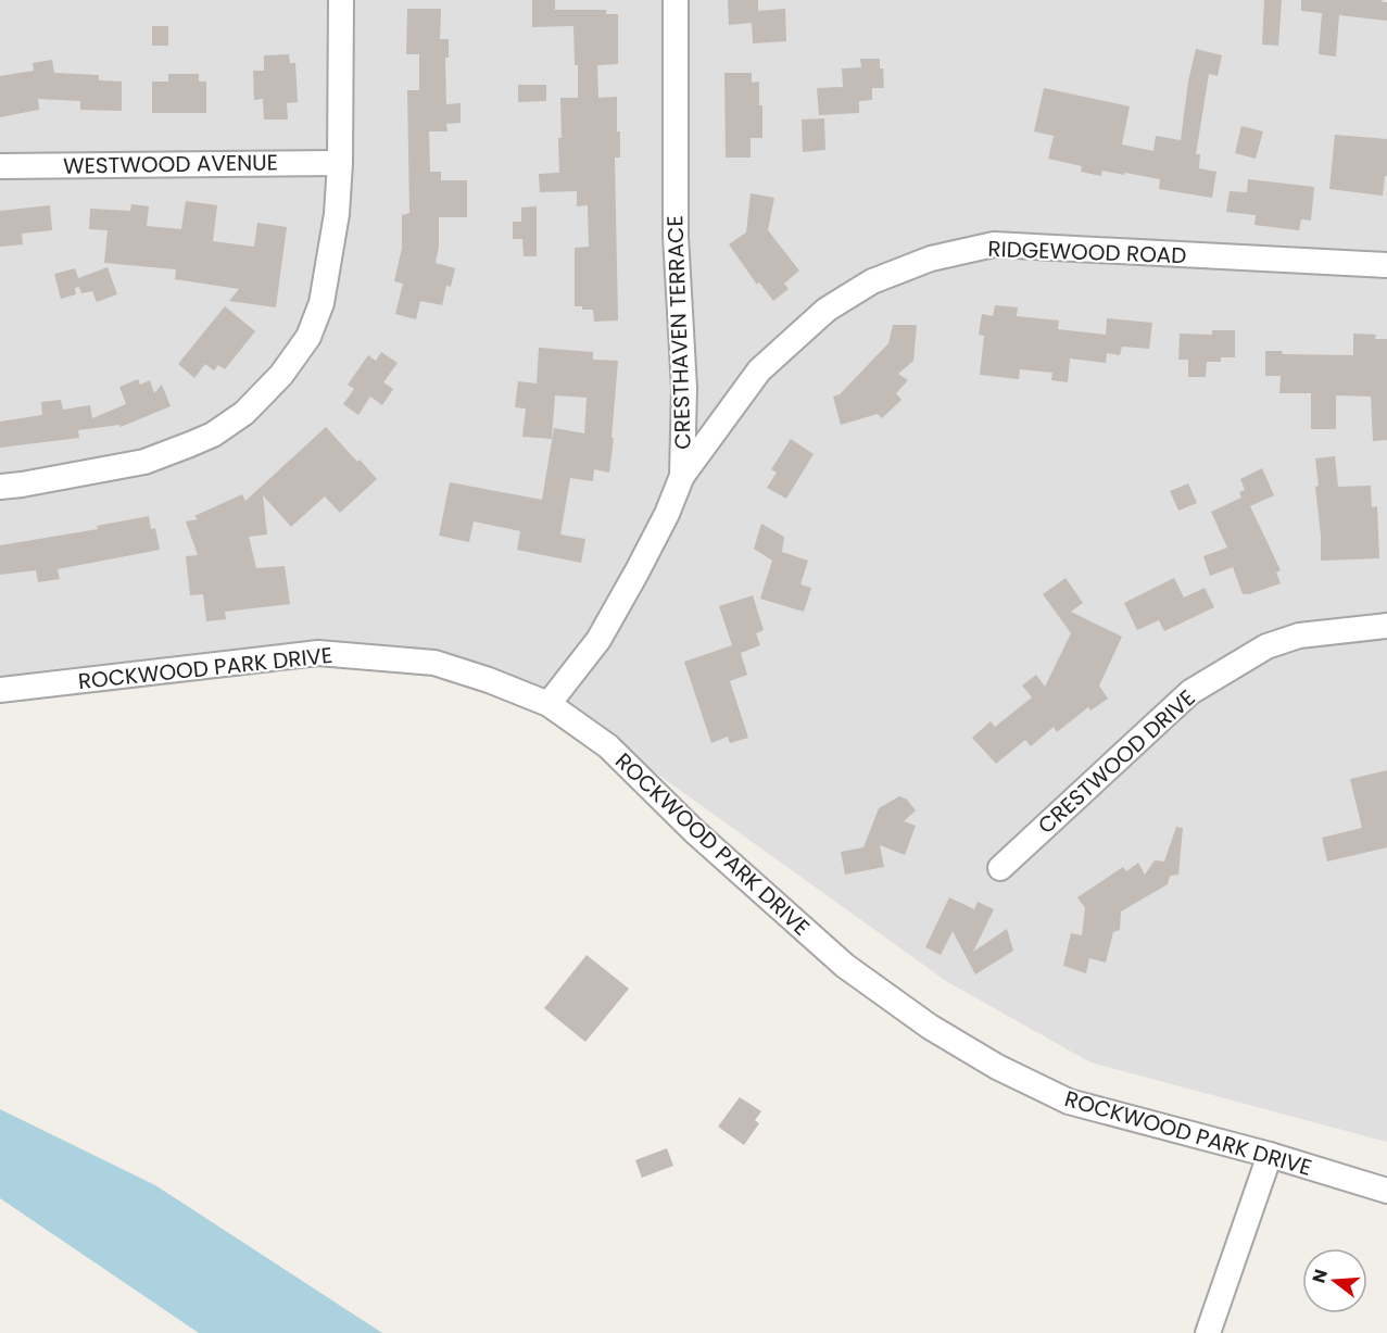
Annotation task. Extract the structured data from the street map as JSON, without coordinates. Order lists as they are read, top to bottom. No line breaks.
{"streets":{"street":["WESTWOOD AVENUE","RIDGEWOOD ROAD","CRESTHAVEN TERRACE","ROCKWOOD PARK DRIVE","CRESTWOOD DRIVE"]},"crossings":[["RIDGEWOOD ROAD","CRESTHAVEN TERRACE"],["CRESTHAVEN TERRACE","ROCKWOOD PARK DRIVE"]],"north":"left"}
